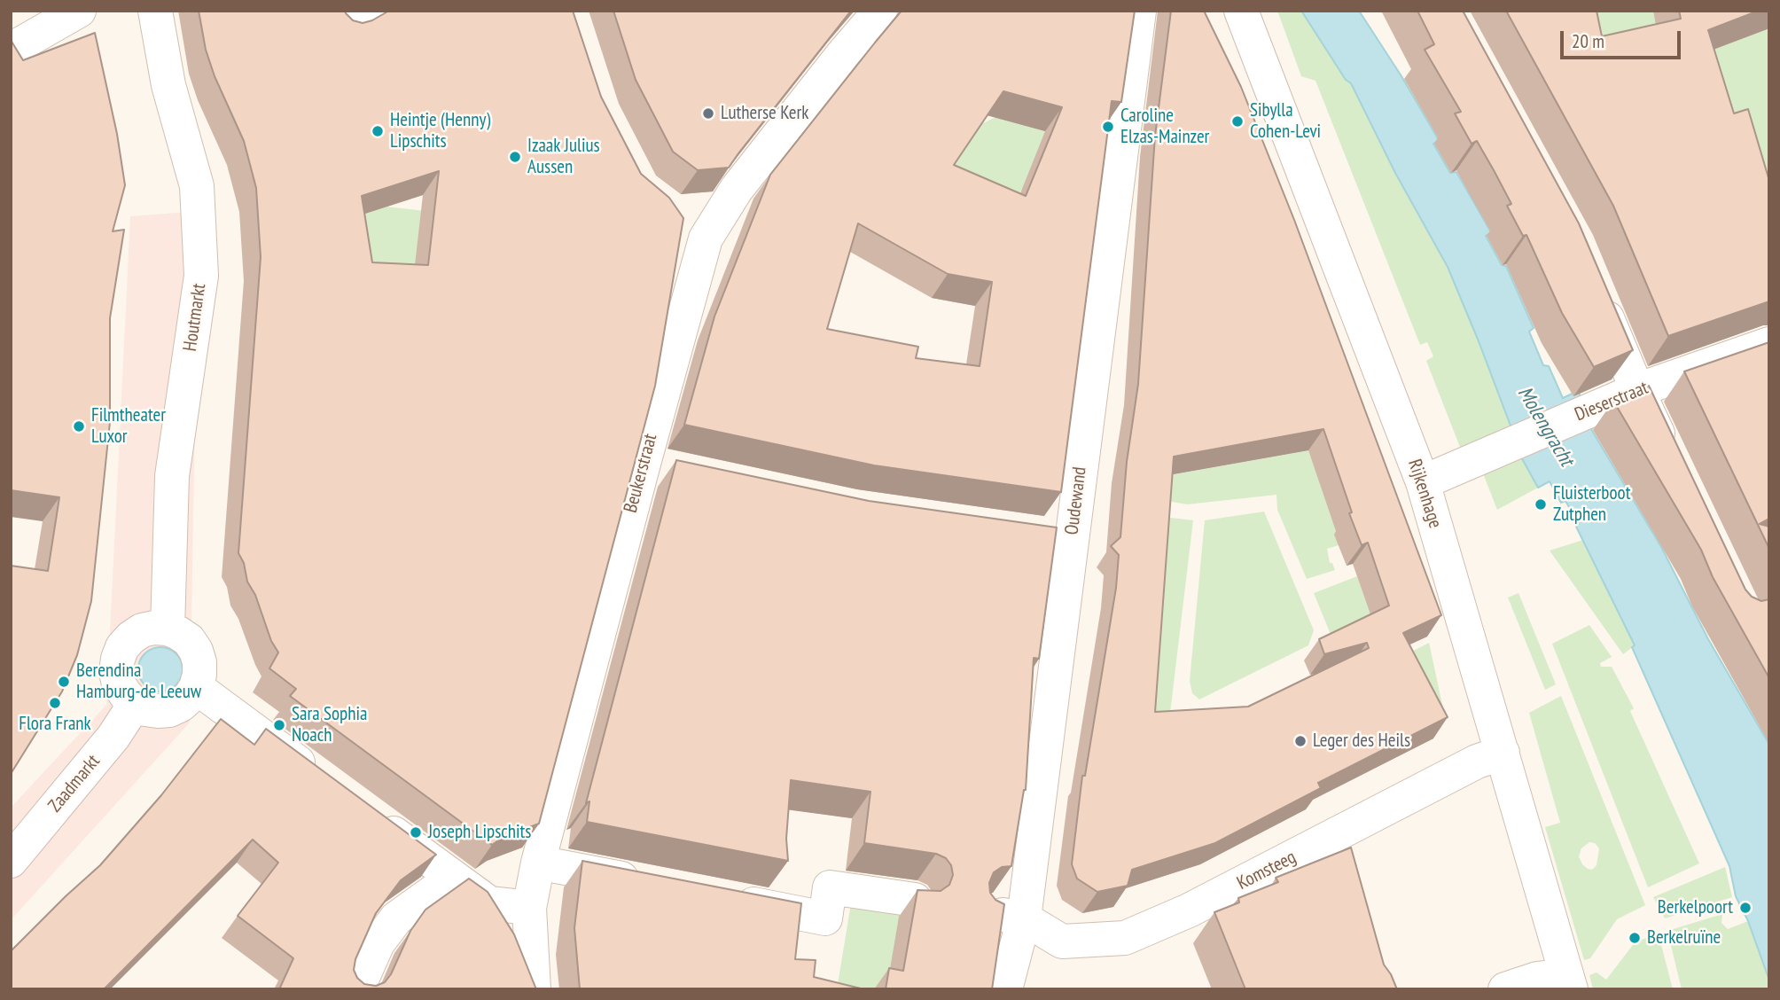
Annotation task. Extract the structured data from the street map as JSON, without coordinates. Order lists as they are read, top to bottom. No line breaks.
{"streets":{"street":["Houtmarkt","Dieserstraat","Beukerstraat","Rijkenhage","Oudewand","Zaadmarkt","Komsteeg"]},"crossings":[["Houtmarkt","Zaadmarkt"],["Dieserstraat","Rijkenhage"],["Rijkenhage","Komsteeg"],["Oudewand","Komsteeg"]],"water":["Molengracht"],"places":["Lutherse Kerk","Sibylla Cohen-Levi","Caroline Elzas-Mainzer","Heintje (Henny) Lipschits","Izaak Julius Aussen","Filmtheater Luxor","Fluisterboot Zutphen","Berendina Hamburg-de Leeuw","Flora Frank","Sara Sophia Noach","Leger des Heils","Joseph Lipschits","Berkelpoort","Berkelruïne"],"scale_bar":"20 m"}
